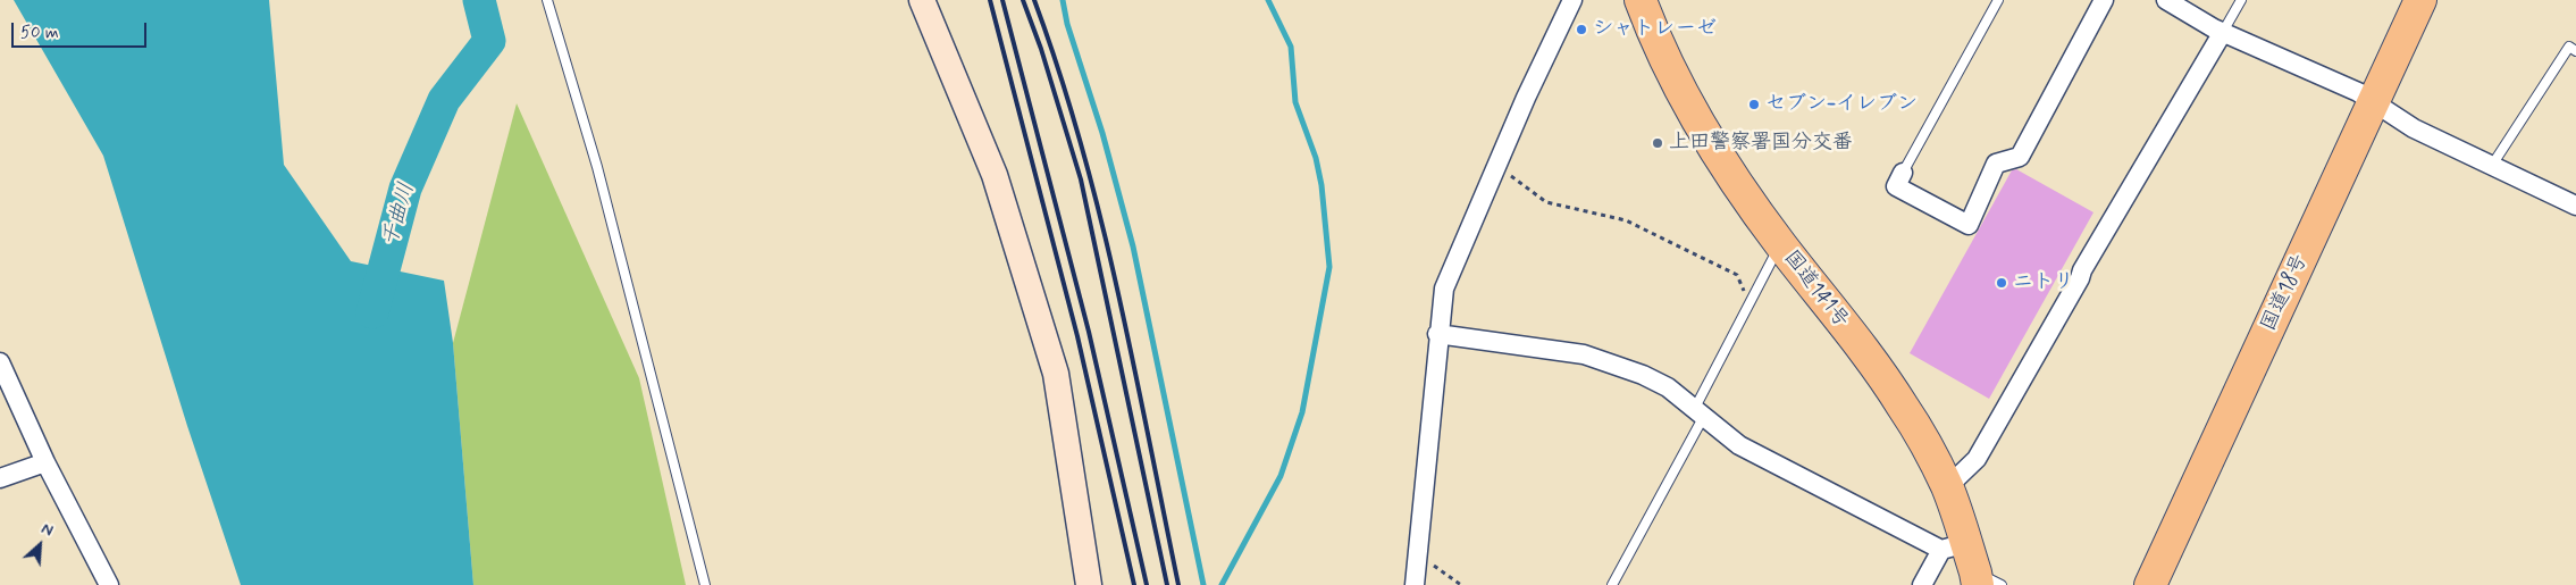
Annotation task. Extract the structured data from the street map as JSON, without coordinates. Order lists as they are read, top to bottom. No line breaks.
{"streets":{"highway":["国道141号","国道18号"]},"water":["千曲川"],"places":["シャトレーゼ","セブン-イレブン","上田警察署国分交番","ニトリ"],"scale_bar":"50 m","north":"top right"}
